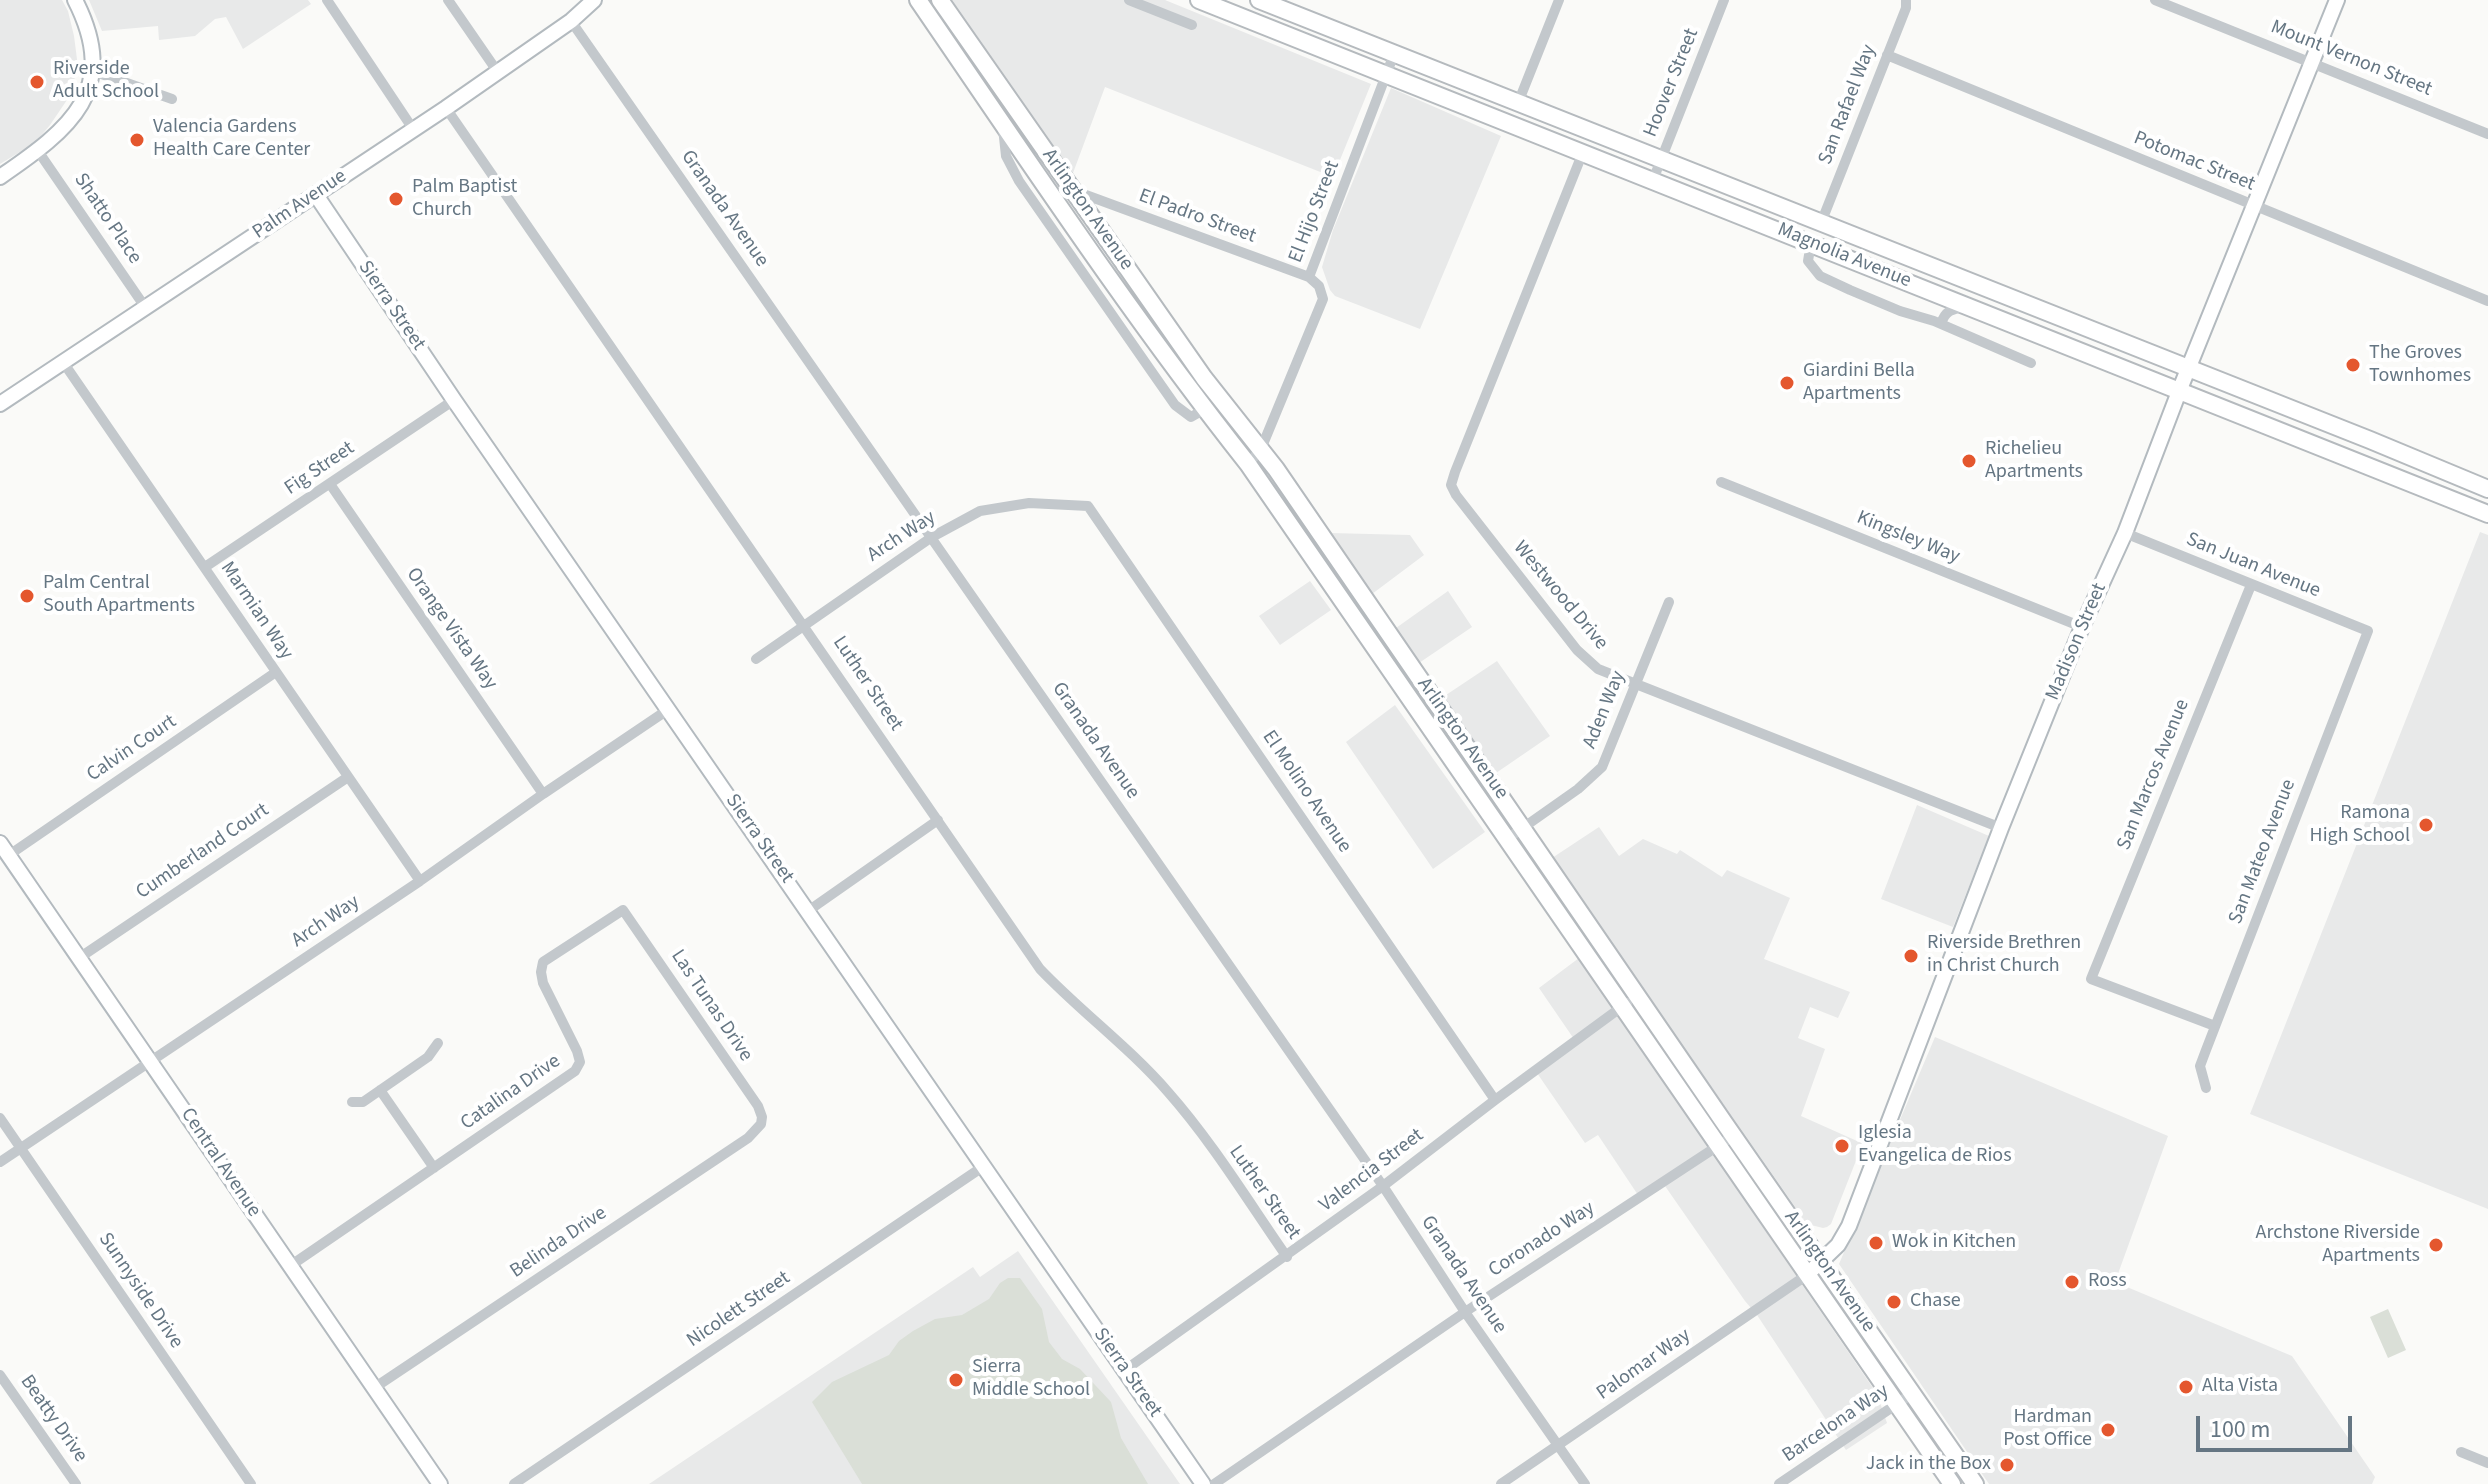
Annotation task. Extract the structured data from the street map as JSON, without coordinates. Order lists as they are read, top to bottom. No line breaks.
{"streets":{"main road":["Arlington Avenue","Magnolia Avenue"],"street":["Mount Vernon Street","Hoover Street","San Rafael Way","Potomac Street","Palm Avenue","Granada Avenue","El Hijo Street","El Padro Street","Shatto Place","Sierra Street","Fig Street","Arch Way","Kingsley Way","San Juan Avenue","Westwood Drive","Marmian Way","Orange Vista Way","Madison Street","Luther Street","Aden Way","Calvin Court","San Marcos Avenue","El Molino Avenue","Cumberland Court","San Mateo Avenue","Las Tunas Drive","Catalina Drive","Central Avenue","Valencia Street","Coronado Way","Belinda Drive","Sunnyside Drive","Nicolett Street","Palomar Way","Beatty Drive","Barcelona Way"]},"crossings":[["Mount Vernon Street","Madison Street"],["Hoover Street","Magnolia Avenue"],["San Rafael Way","Potomac Street"],["San Rafael Way","Magnolia Avenue"],["Potomac Street","Madison Street"],["Palm Avenue","Granada Avenue"],["Palm Avenue","Shatto Place"],["Palm Avenue","Sierra Street"],["Palm Avenue","Marmian Way"],["Palm Avenue","Luther Street"],["Granada Avenue","Arch Way"],["Granada Avenue","Valencia Street"],["Granada Avenue","Coronado Way"],["Granada Avenue","Palomar Way"],["Arlington Avenue","El Hijo Street"],["Arlington Avenue","El Padro Street"],["Arlington Avenue","Madison Street"],["Arlington Avenue","Aden Way"],["Arlington Avenue","Valencia Street"],["Arlington Avenue","Coronado Way"],["Arlington Avenue","Palomar Way"],["Arlington Avenue","Barcelona Way"],["El Hijo Street","El Padro Street"],["El Hijo Street","Magnolia Avenue"],["Magnolia Avenue","Westwood Drive"],["Magnolia Avenue","Madison Street"],["Sierra Street","Fig Street"],["Sierra Street","Arch Way"],["Sierra Street","Valencia Street"],["Sierra Street","Nicolett Street"],["Fig Street","Marmian Way"],["Fig Street","Orange Vista Way"],["Arch Way","Marmian Way"],["Arch Way","Orange Vista Way"],["Arch Way","Luther Street"],["Arch Way","El Molino Avenue"],["Arch Way","Central Avenue"],["Arch Way","Sunnyside Drive"],["Kingsley Way","Madison Street"],["San Juan Avenue","Madison Street"],["San Juan Avenue","San Marcos Avenue"],["San Juan Avenue","San Mateo Avenue"],["Westwood Drive","Madison Street"],["Westwood Drive","Aden Way"],["Marmian Way","Calvin Court"],["Marmian Way","Cumberland Court"],["Madison Street","Palomar Way"],["Luther Street","Valencia Street"],["Calvin Court","Central Avenue"],["San Marcos Avenue","San Mateo Avenue"],["El Molino Avenue","Valencia Street"],["Cumberland Court","Central Avenue"],["Las Tunas Drive","Catalina Drive"],["Las Tunas Drive","Belinda Drive"],["Catalina Drive","Central Avenue"],["Central Avenue","Belinda Drive"]],"places":["Riverside Adult School","Valencia Gardens Health Care Center","Palm Baptist Church","The Groves Townhomes","Giardini Bella Apartments","Richelieu Apartments","Palm Central South Apartments","Ramona High School","Riverside Brethren in Christ Church","Iglesia Evangelica de Rios","Wok in Kitchen","Archstone Riverside Apartments","Ross","Chase","Sierra Middle School","Alta Vista","Hardman Post Office","Jack in the Box"],"scale_bar":"100 m"}
